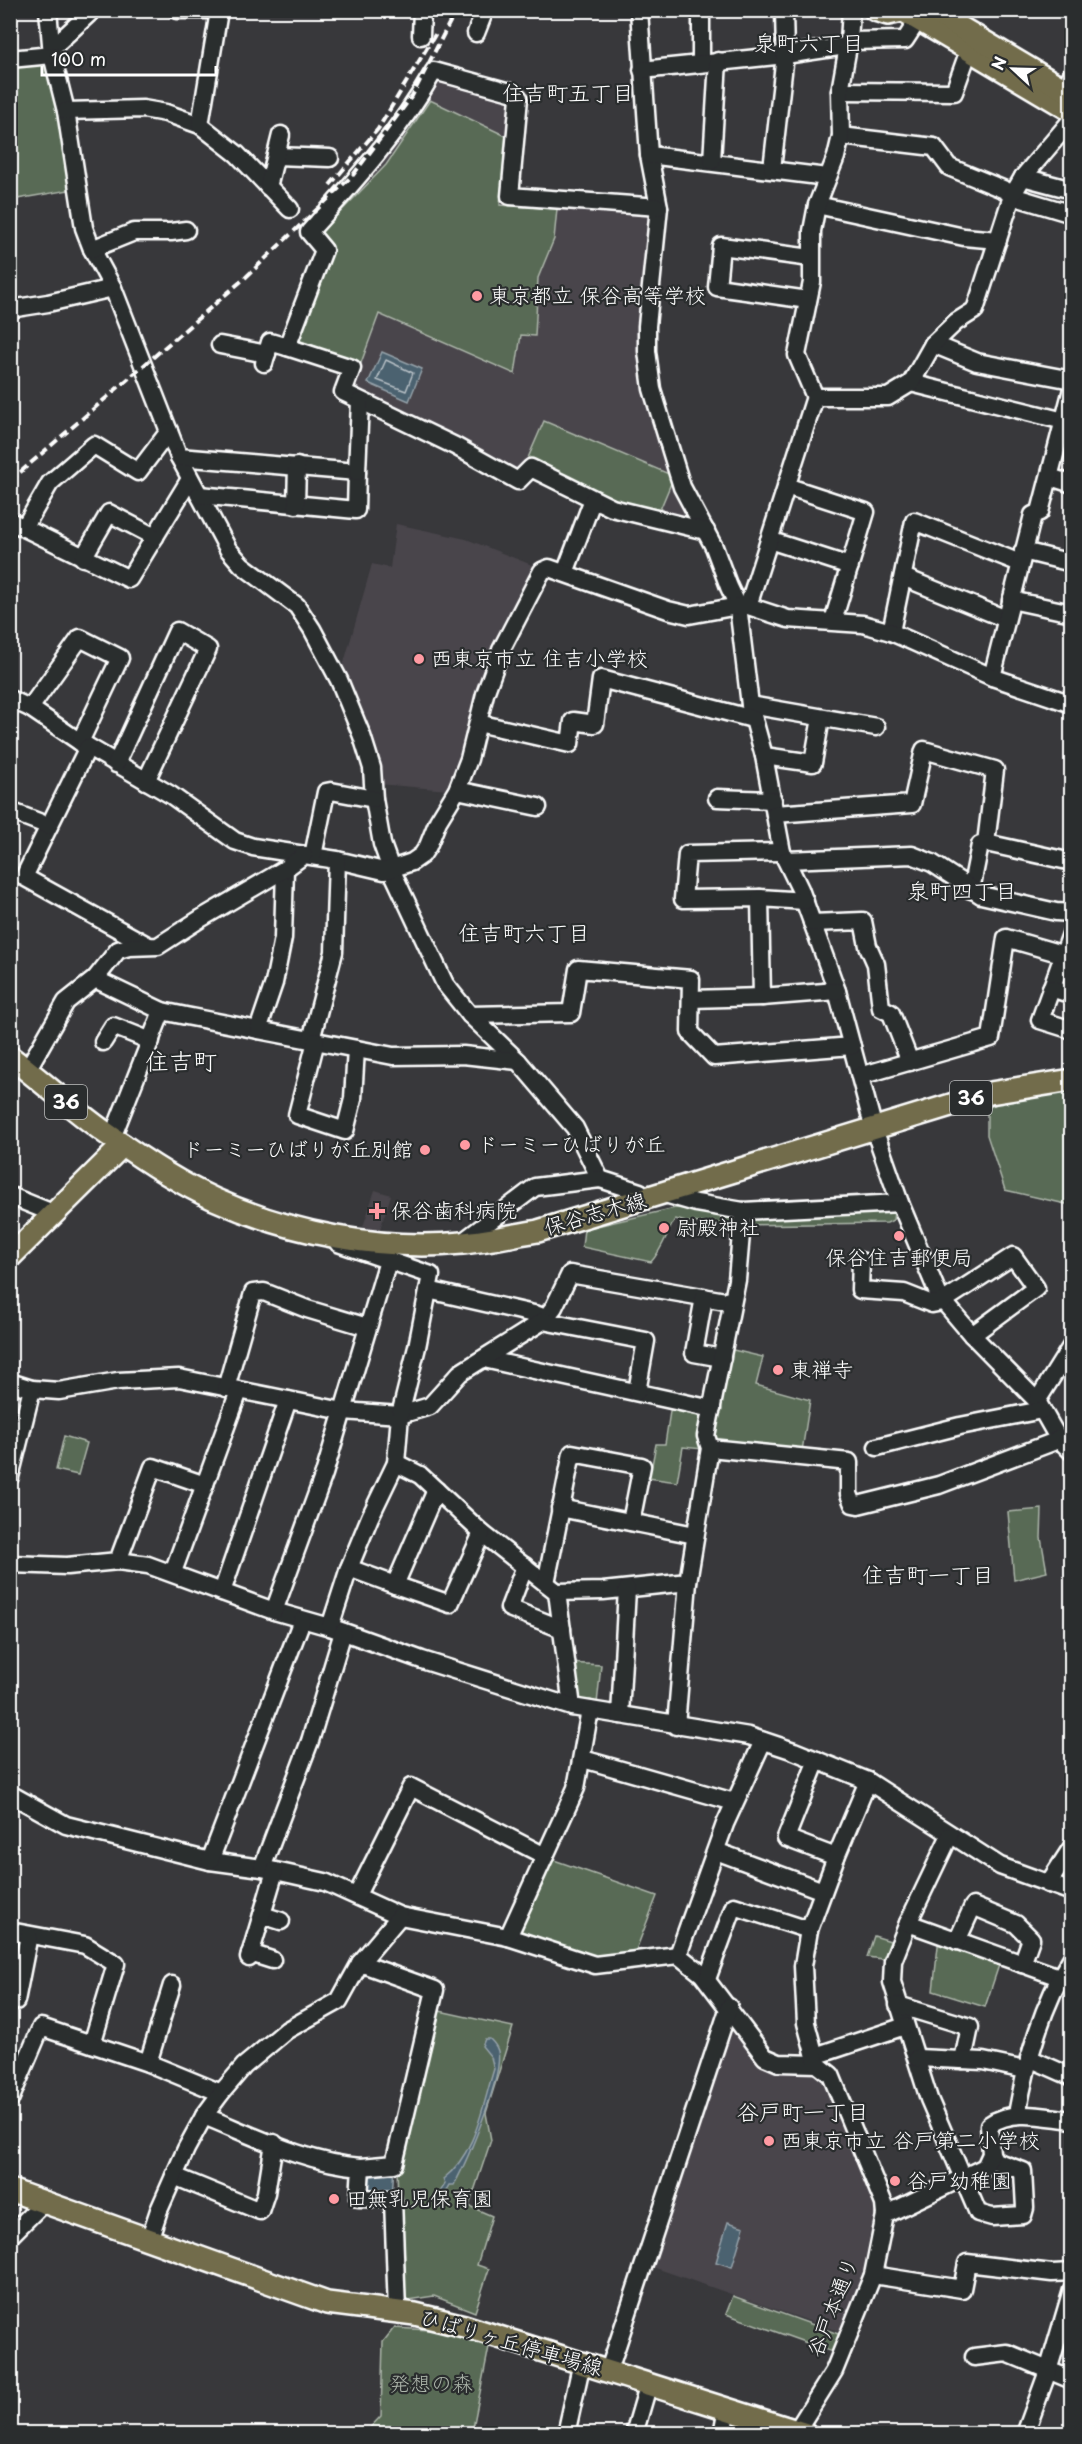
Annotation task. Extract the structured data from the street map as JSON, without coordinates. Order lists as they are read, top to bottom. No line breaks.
{"streets":{"main road":["36","保谷志木線","ひばりヶ丘停車場線"],"street":["谷戸本通り"]},"crossings":[["谷戸本通り","ひばりヶ丘停車場線"]],"districts":["泉町六丁目","住吉町五丁目","泉町四丁目","住吉町六丁目","住吉町","住吉町一丁目","谷戸町一丁目"],"parks":["発想の森"],"places":{"other":["東京都立 保谷高等学校","西東京市立 住吉小学校","ドーミーひばりが丘","ドーミーひばりが丘別館","尉殿神社","保谷住吉郵便局","東禅寺","西東京市立 谷戸第二小学校","谷戸幼稚園","田無乳児保育園"],"health":["保谷歯科病院"]},"scale_bar":"100 m","north":"left"}
